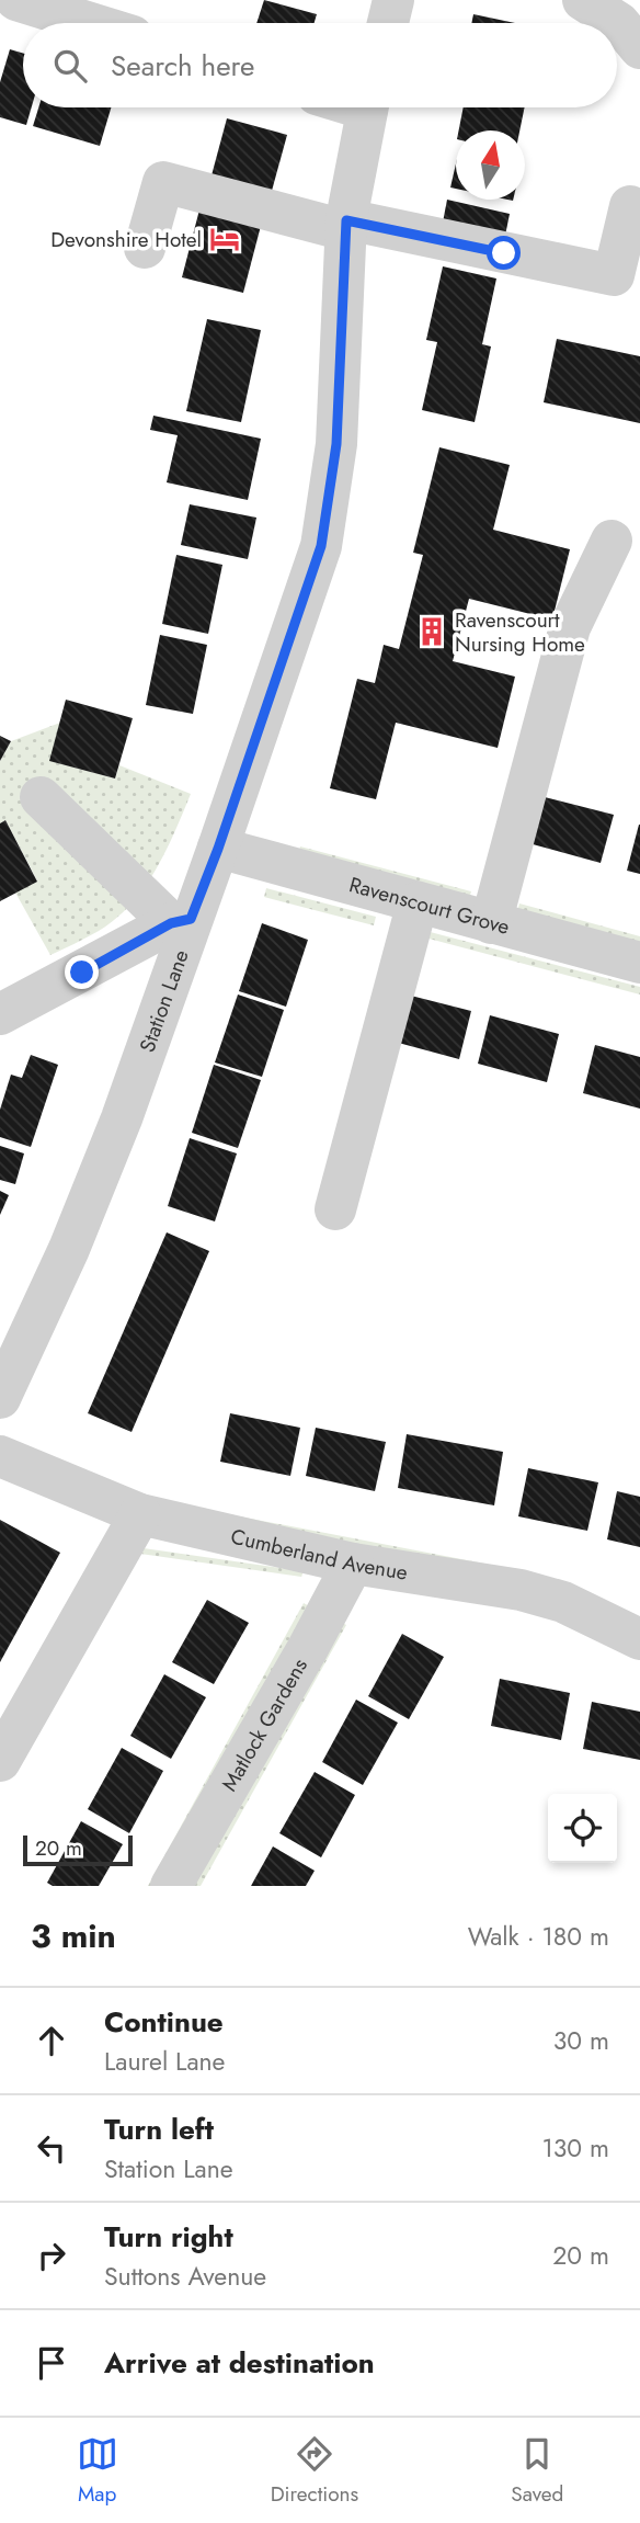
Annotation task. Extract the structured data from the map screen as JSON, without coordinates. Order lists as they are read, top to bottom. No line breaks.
{"streets":{"street":["Ravenscourt Grove","Station Lane","Cumberland Avenue","Matlock Gardens"]},"crossings":[["Ravenscourt Grove","Station Lane"],["Cumberland Avenue","Matlock Gardens"]],"places":{"hotel":["Devonshire Hotel"],"building":["Ravenscourt Nursing Home"]},"scale_bar":"20 m","north":"top","page":{"search":"Search here","scale":"20 m","heading":["3 min","Walk · 180 m"],"list":[["Continue","Laurel Lane","30 m"],["Turn left","Station Lane","130 m"],["Turn right","Suttons Avenue","20 m"],"Arrive at destination"],"nav":["Map","Directions","Saved"]}}
